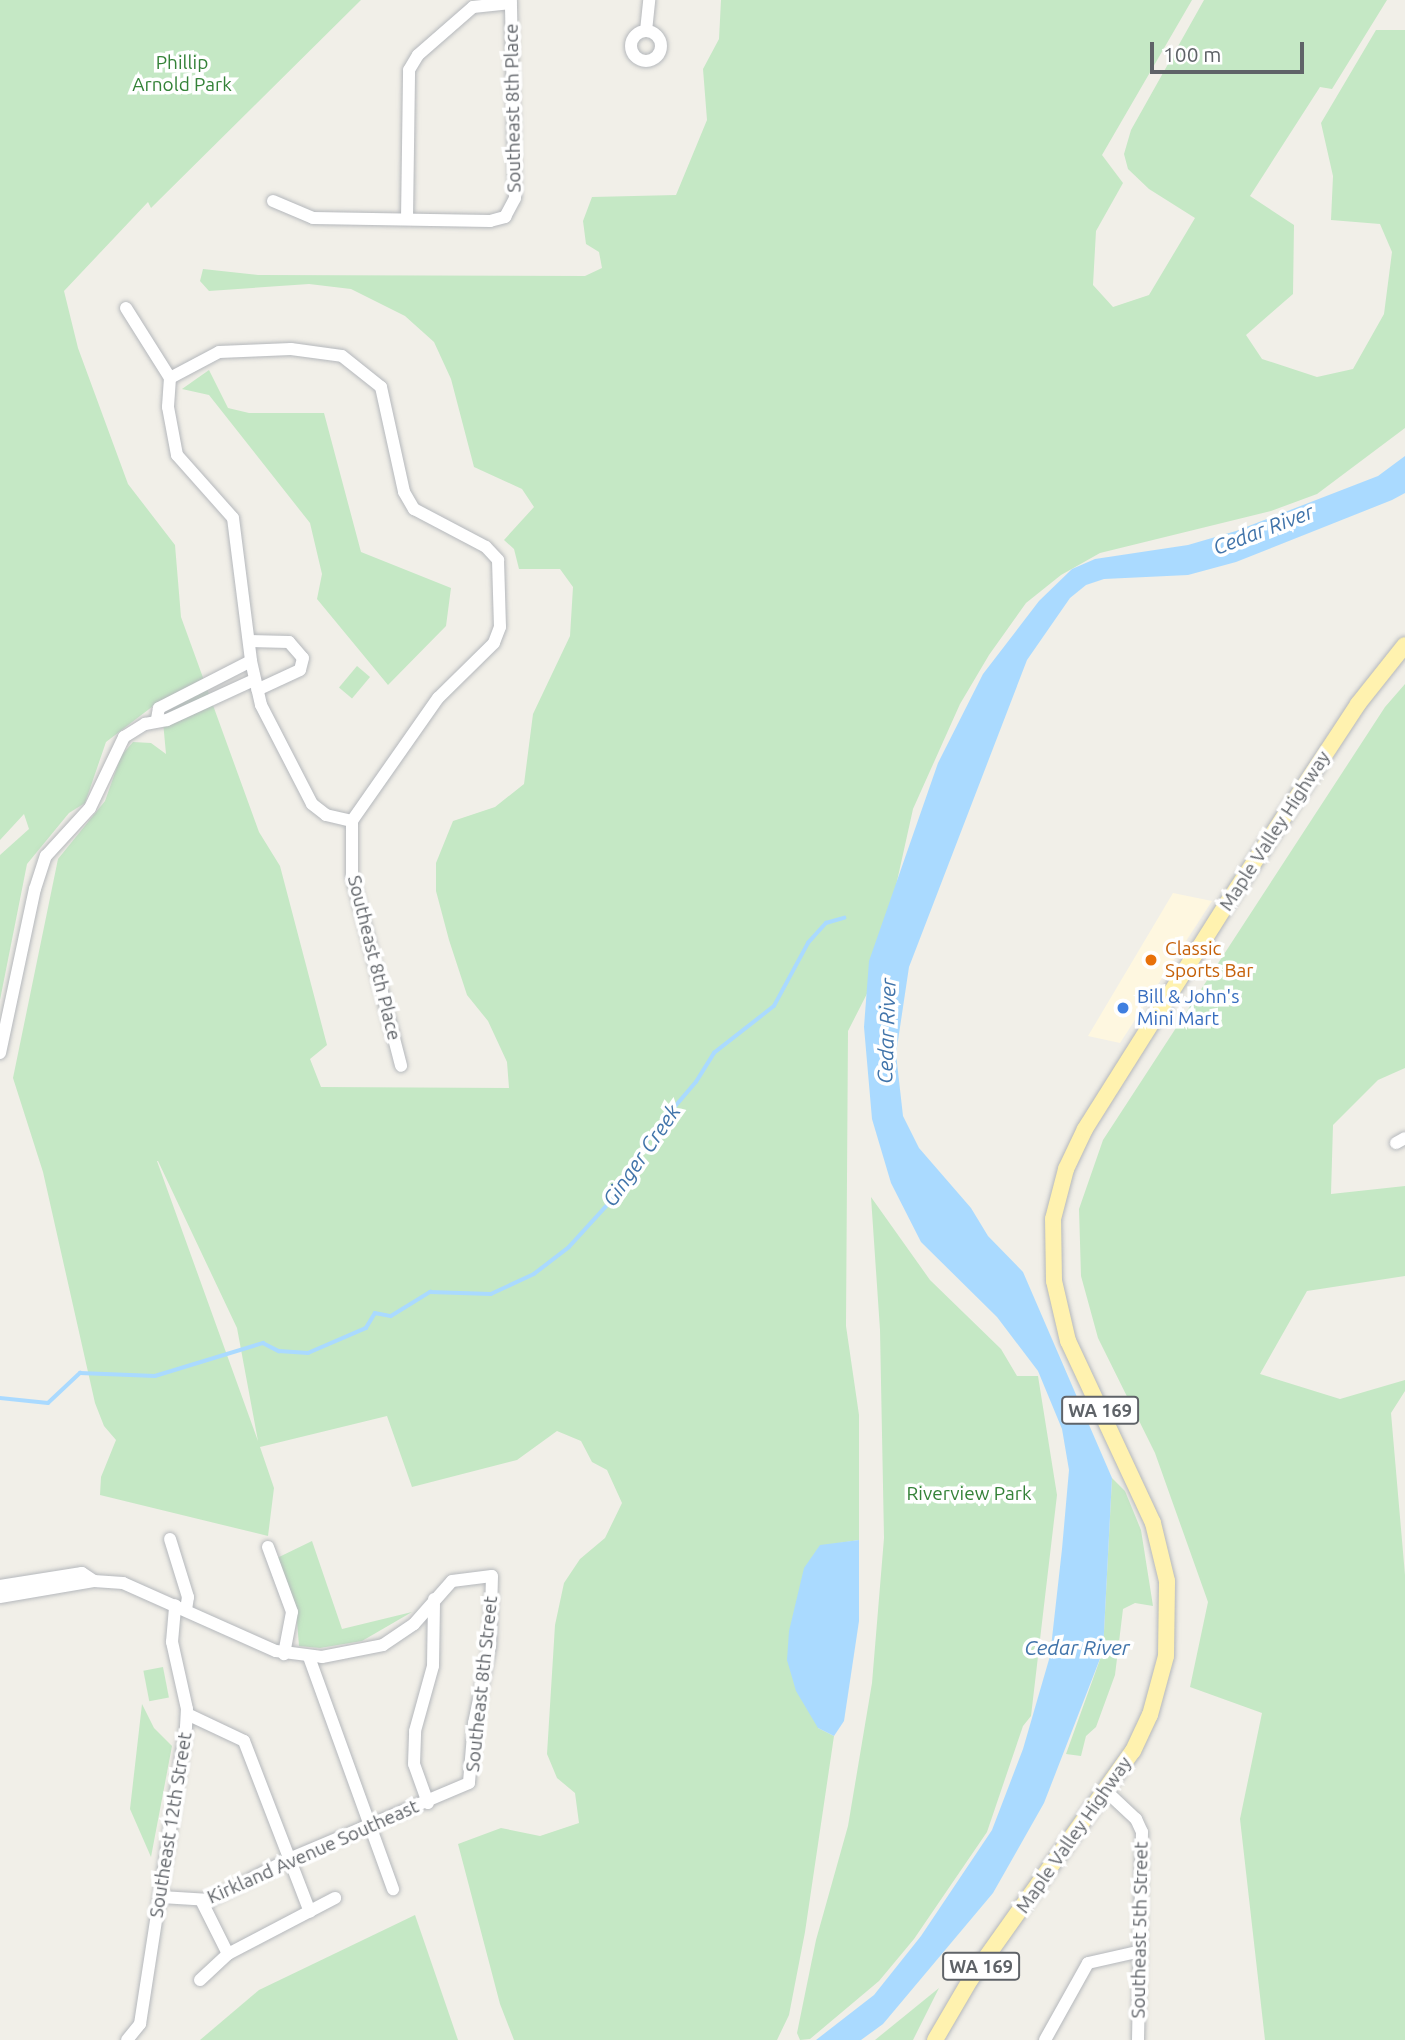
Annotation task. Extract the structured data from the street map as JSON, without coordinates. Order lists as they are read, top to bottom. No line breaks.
{"streets":{"main road":["Maple Valley Highway","WA 169"],"street":["Southeast 8th Place","Southeast 8th Street","Southeast 12th Street","Kirkland Avenue Southeast","Southeast 5th Street"]},"crossings":[["Maple Valley Highway","Southeast 5th Street"],["Southeast 8th Street","Kirkland Avenue Southeast"],["Southeast 12th Street","Kirkland Avenue Southeast"]],"water":["Cedar River","Ginger Creek"],"parks":["Phillip Arnold Park","Riverview Park"],"places":["Classic Sports Bar","Bill & John's Mini Mart"],"scale_bar":"100 m"}
